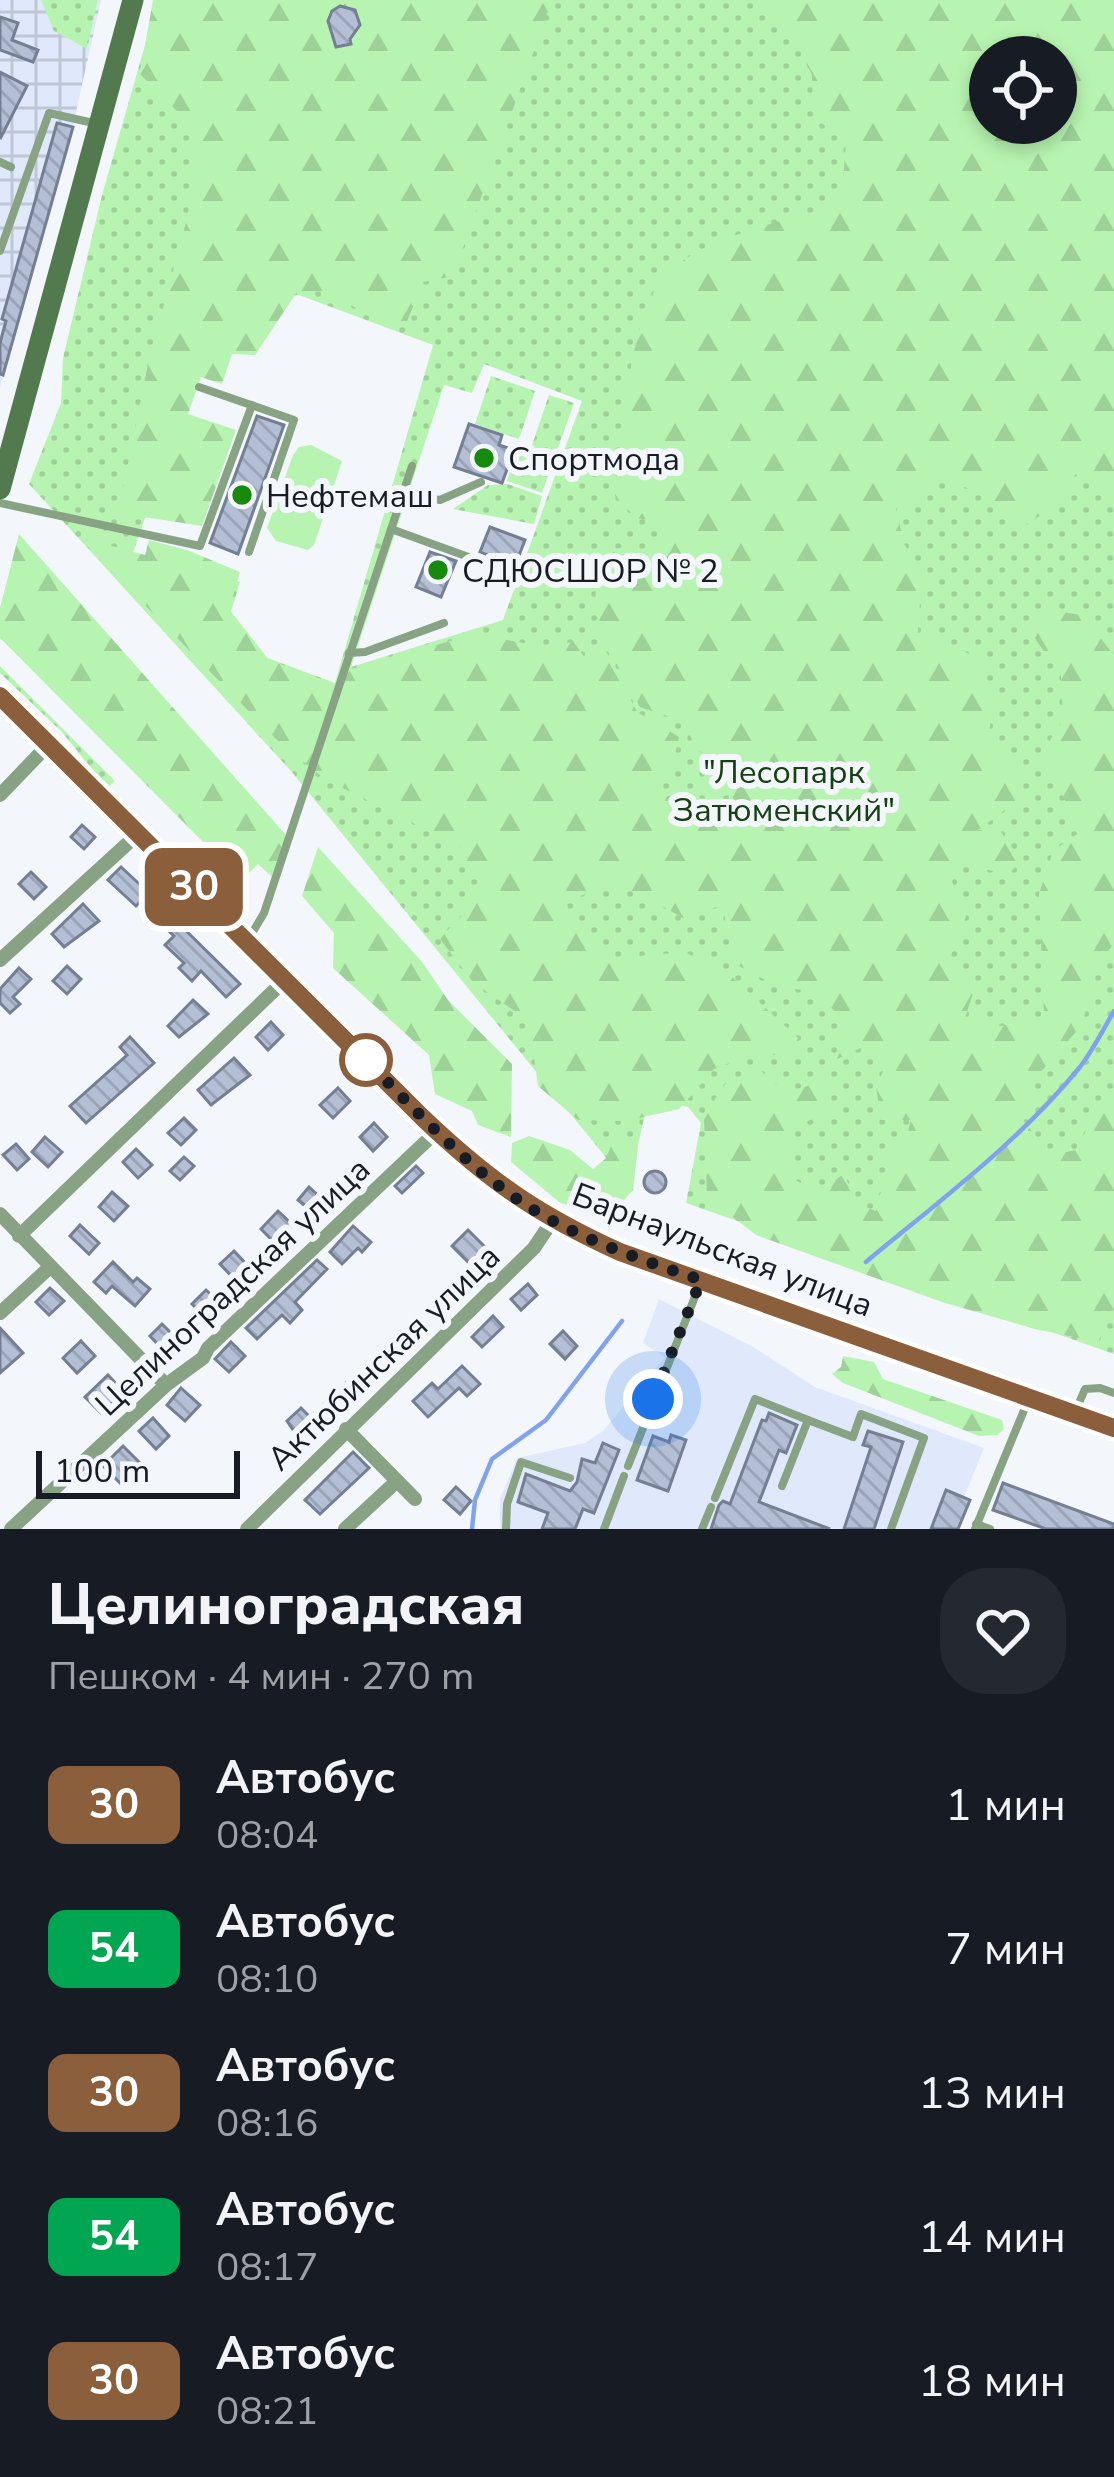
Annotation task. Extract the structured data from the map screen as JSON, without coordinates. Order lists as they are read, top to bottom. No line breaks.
{"streets":{"street":["Барнаульская улица","Целиноградская улица","Актюбинская улица"]},"crossings":[["Барнаульская улица","Целиноградская улица"],["Барнаульская улица","Актюбинская улица"]],"parks":["\"Лесопарк Затюменский\""],"places":["Спортмода","Нефтемаш","СДЮСШОР № 2"],"lines":["bus line 30"],"scale_bar":"100 m","page":{"on_map":"30","scale":"100 m","heading":["Целиноградская","Пешком · 4 мин · 270 m"],"list":[{"mark":"30","name":"Автобус","note":"08:04","value":"1 мин"},{"mark":"54","name":"Автобус","note":"08:10","value":"7 мин"},{"mark":"30","name":"Автобус","note":"08:16","value":"13 мин"},{"mark":"54","name":"Автобус","note":"08:17","value":"14 мин"},{"mark":"30","name":"Автобус","note":"08:21","value":"18 мин"}]}}
